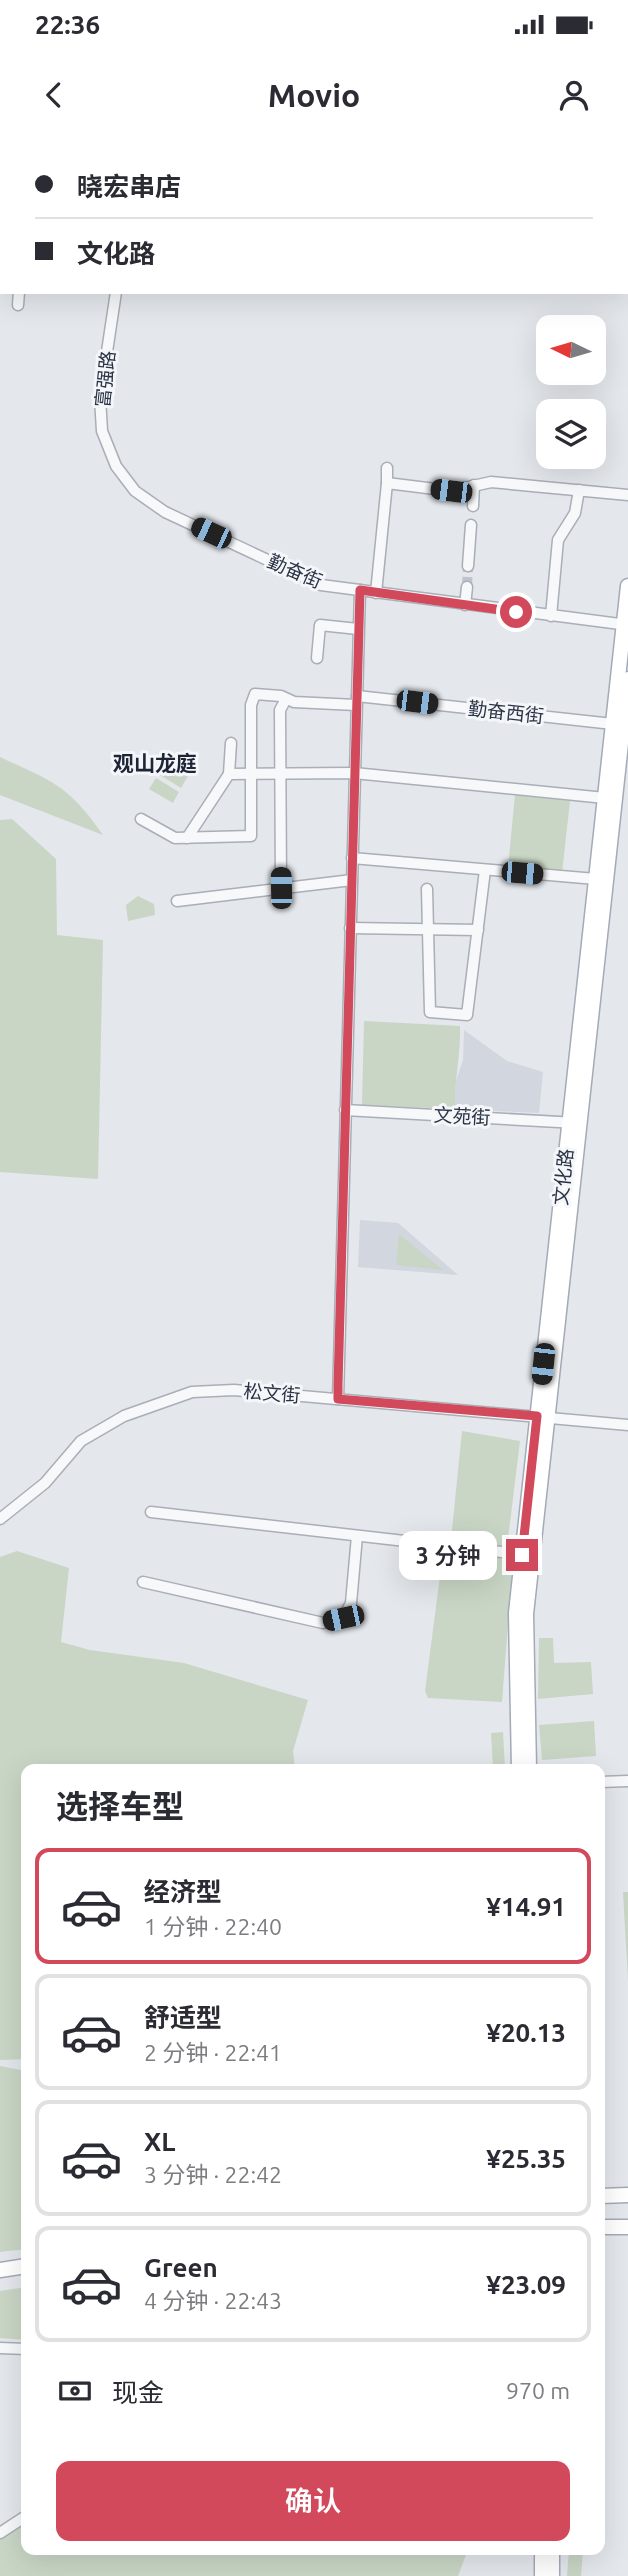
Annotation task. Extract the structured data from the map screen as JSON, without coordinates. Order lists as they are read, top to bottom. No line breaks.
{"streets":{"main road":["文化路"],"street":["富强路","勤奋街","勤奋西街","文苑街","松文街"]},"crossings":[["富强路","勤奋街"],["勤奋街","文化路"],["勤奋西街","文化路"],["文苑街","文化路"],["文化路","松文街"]],"districts":["观山龙庭"],"north":"left","page":{"status":"22:36","header":"Movio","banner":["晓宏串店","文化路"],"bubble":"3 分钟","heading":"选择车型","list":[{"name":"经济型","note":"1 分钟 · 22:40","value":"¥14.91"},{"name":"舒适型","note":"2 分钟 · 22:41","value":"¥20.13"},{"name":"XL","note":"3 分钟 · 22:42","value":"¥25.35"},{"name":"Green","note":"4 分钟 · 22:43","value":"¥23.09"}],"pay":["现金","970 m"],"buttons":"确认"}}
